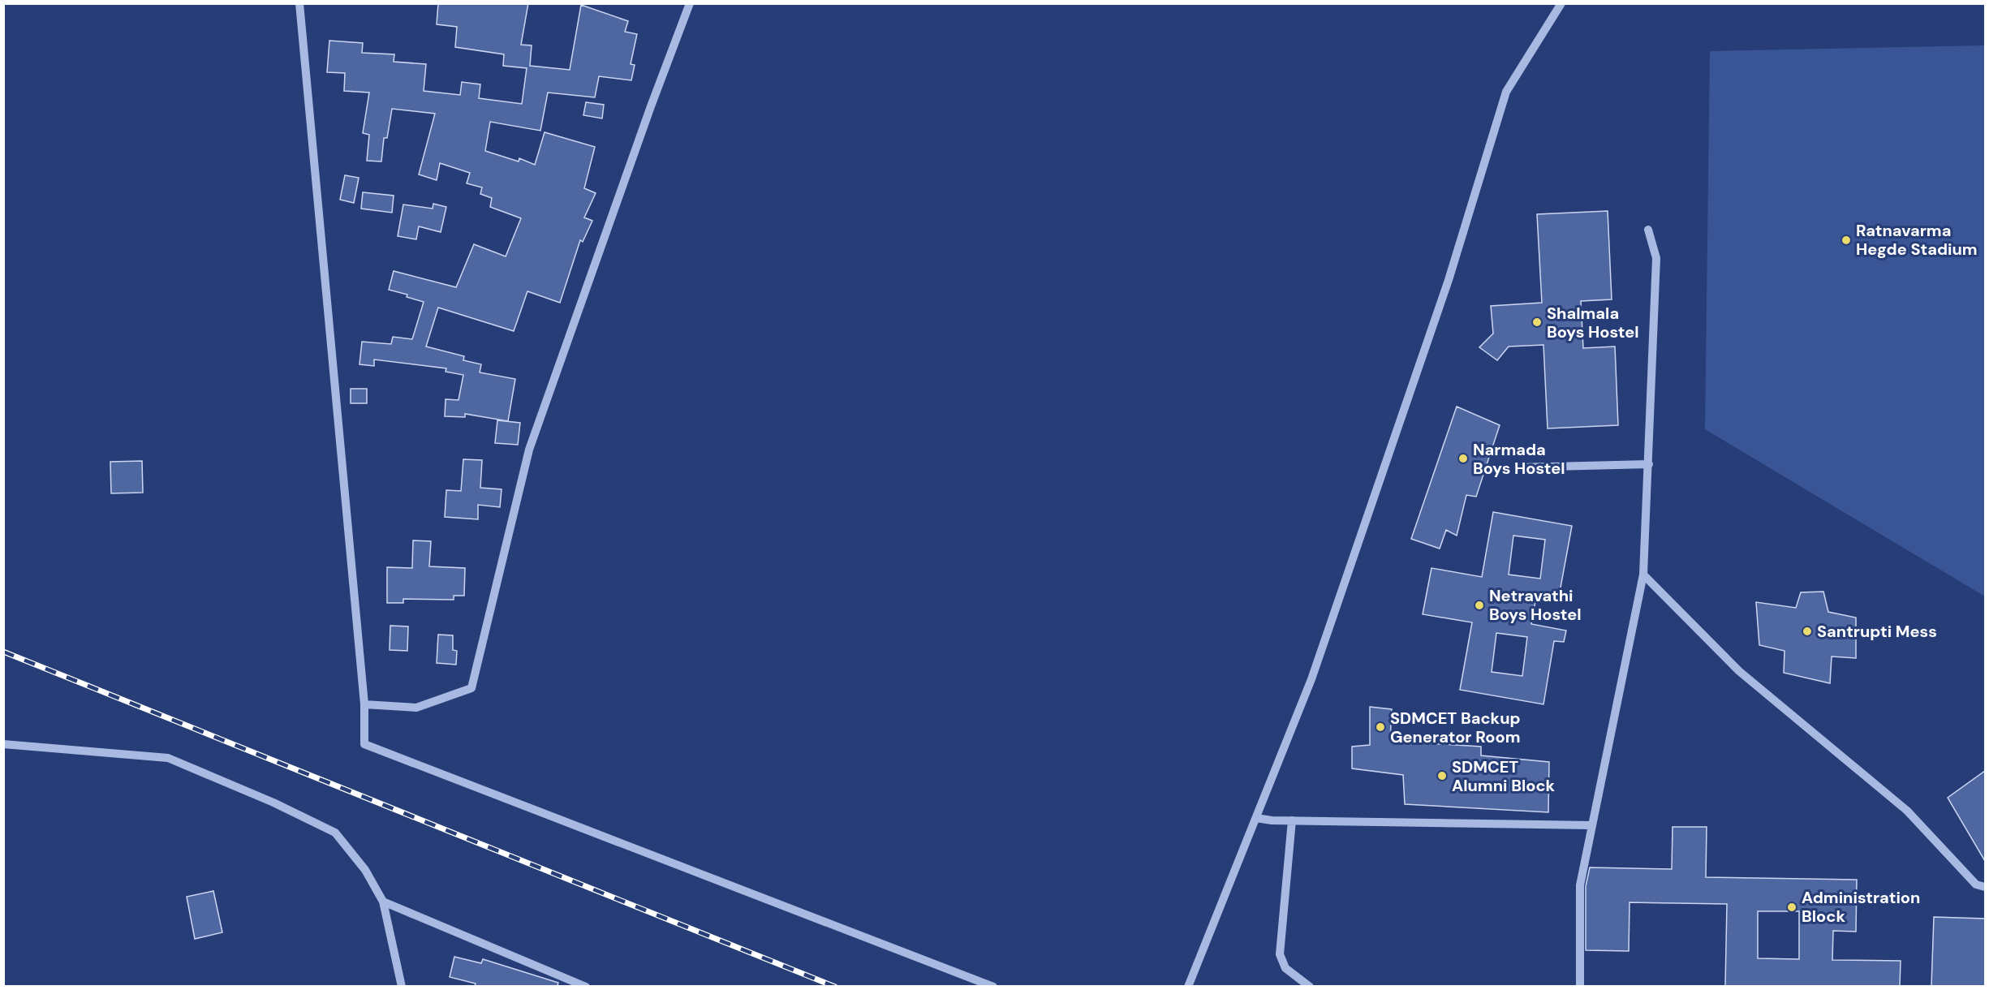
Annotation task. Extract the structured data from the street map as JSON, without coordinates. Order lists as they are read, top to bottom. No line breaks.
{"places":["Ratnavarma Hegde Stadium","Shalmala Boys Hostel","Narmada Boys Hostel","Netravathi Boys Hostel","Santrupti Mess","SDMCET Backup Generator Room","SDMCET Alumni Block","Administration Block"]}
